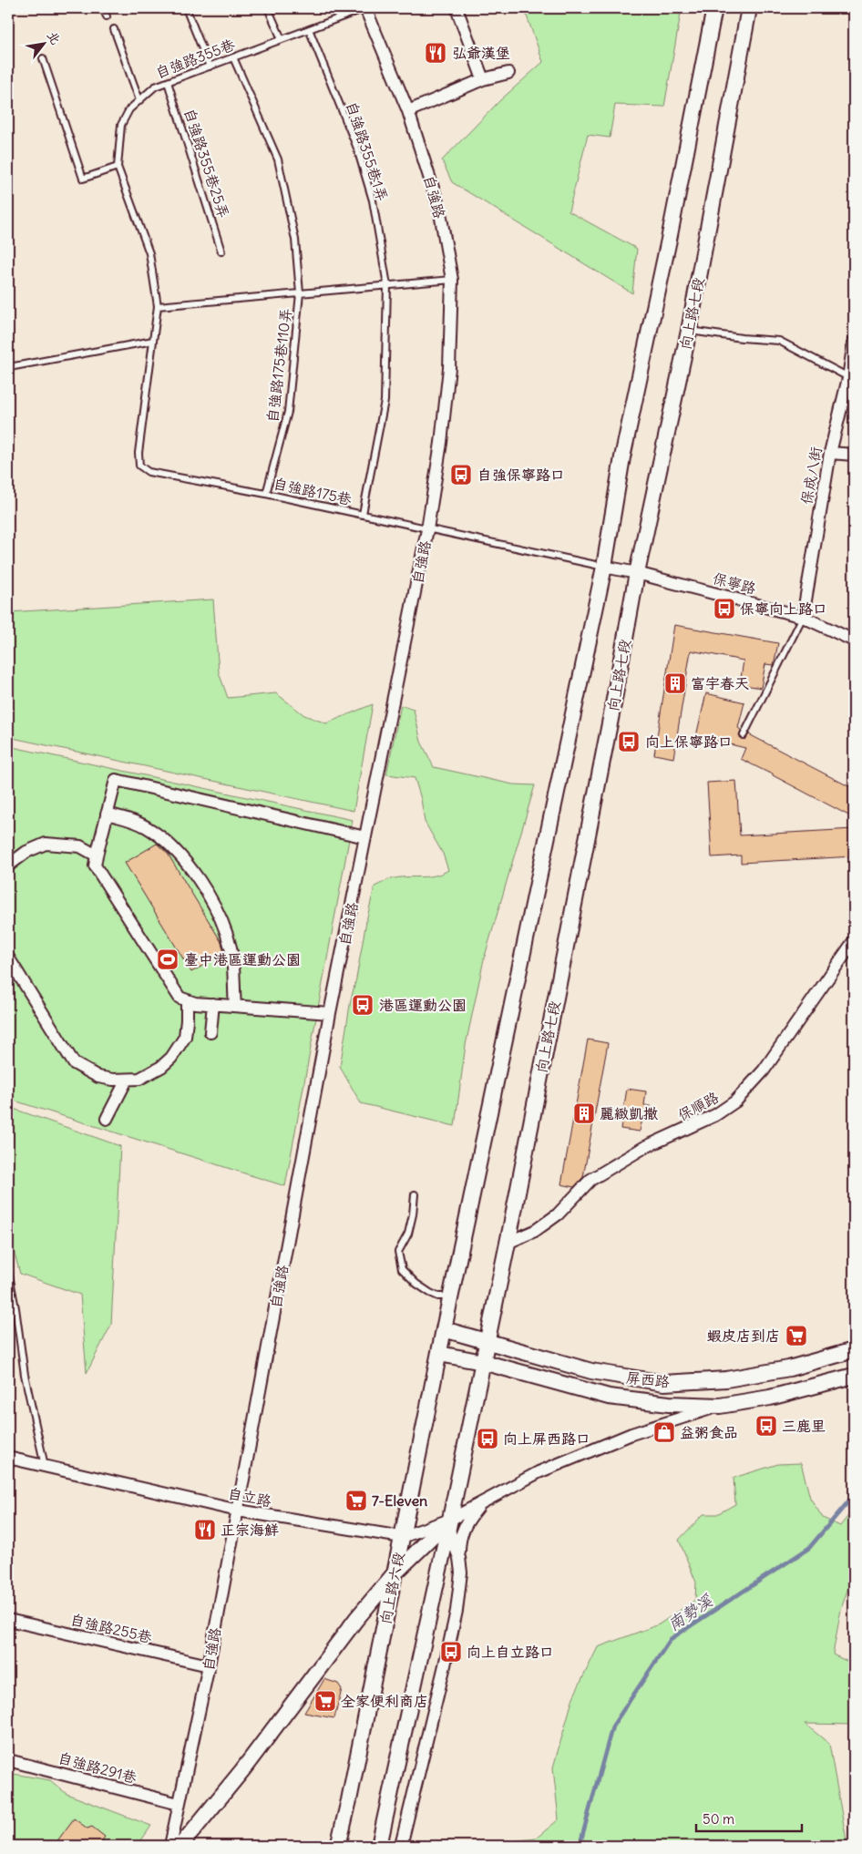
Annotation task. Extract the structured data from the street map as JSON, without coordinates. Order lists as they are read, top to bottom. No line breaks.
{"streets":{"main road":["向上路七段","屏西路","向上路六段"],"street":["自強路","保成八街","保寧路","保順路","自立路","自強路255巷","自強路291巷"],"lane":["自強路355巷","自強路355巷1弄","自強路355巷25弄","自強路175巷110弄","自強路175巷"]},"crossings":[["自強路355巷","自強路355巷1弄"],["自強路355巷","自強路355巷25弄"],["自強路355巷","自強路"],["自強路355巷","自強路175巷110弄"],["自強路355巷","自強路175巷"],["自強路355巷1弄","自強路175巷"],["自強路","自強路175巷"],["自強路","自立路"],["自強路","自強路255巷"],["自強路","自強路291巷"],["向上路七段","保寧路"],["向上路七段","保順路"],["向上路七段","屏西路"],["自強路175巷110弄","自強路175巷"],["保成八街","保寧路"],["自強路175巷","保寧路"],["屏西路","自立路"],["屏西路","向上路六段"],["自立路","向上路六段"]],"water":["南勢溪"],"places":{"restaurant":["弘爺漢堡","正宗海鮮"],"bus stop":["自強保寧路口","保寧向上路口","向上保寧路口","港區運動公園","三鹿里","向上屏西路口","向上自立路口"],"building":["富宇春天","麗緻凱撒"],"sports":["臺中港區運動公園"],"supermarket":["蝦皮店到店","7-Eleven","全家便利商店"],"shop":["益粥食品"]},"scale_bar":"50 m","north":"top right"}
